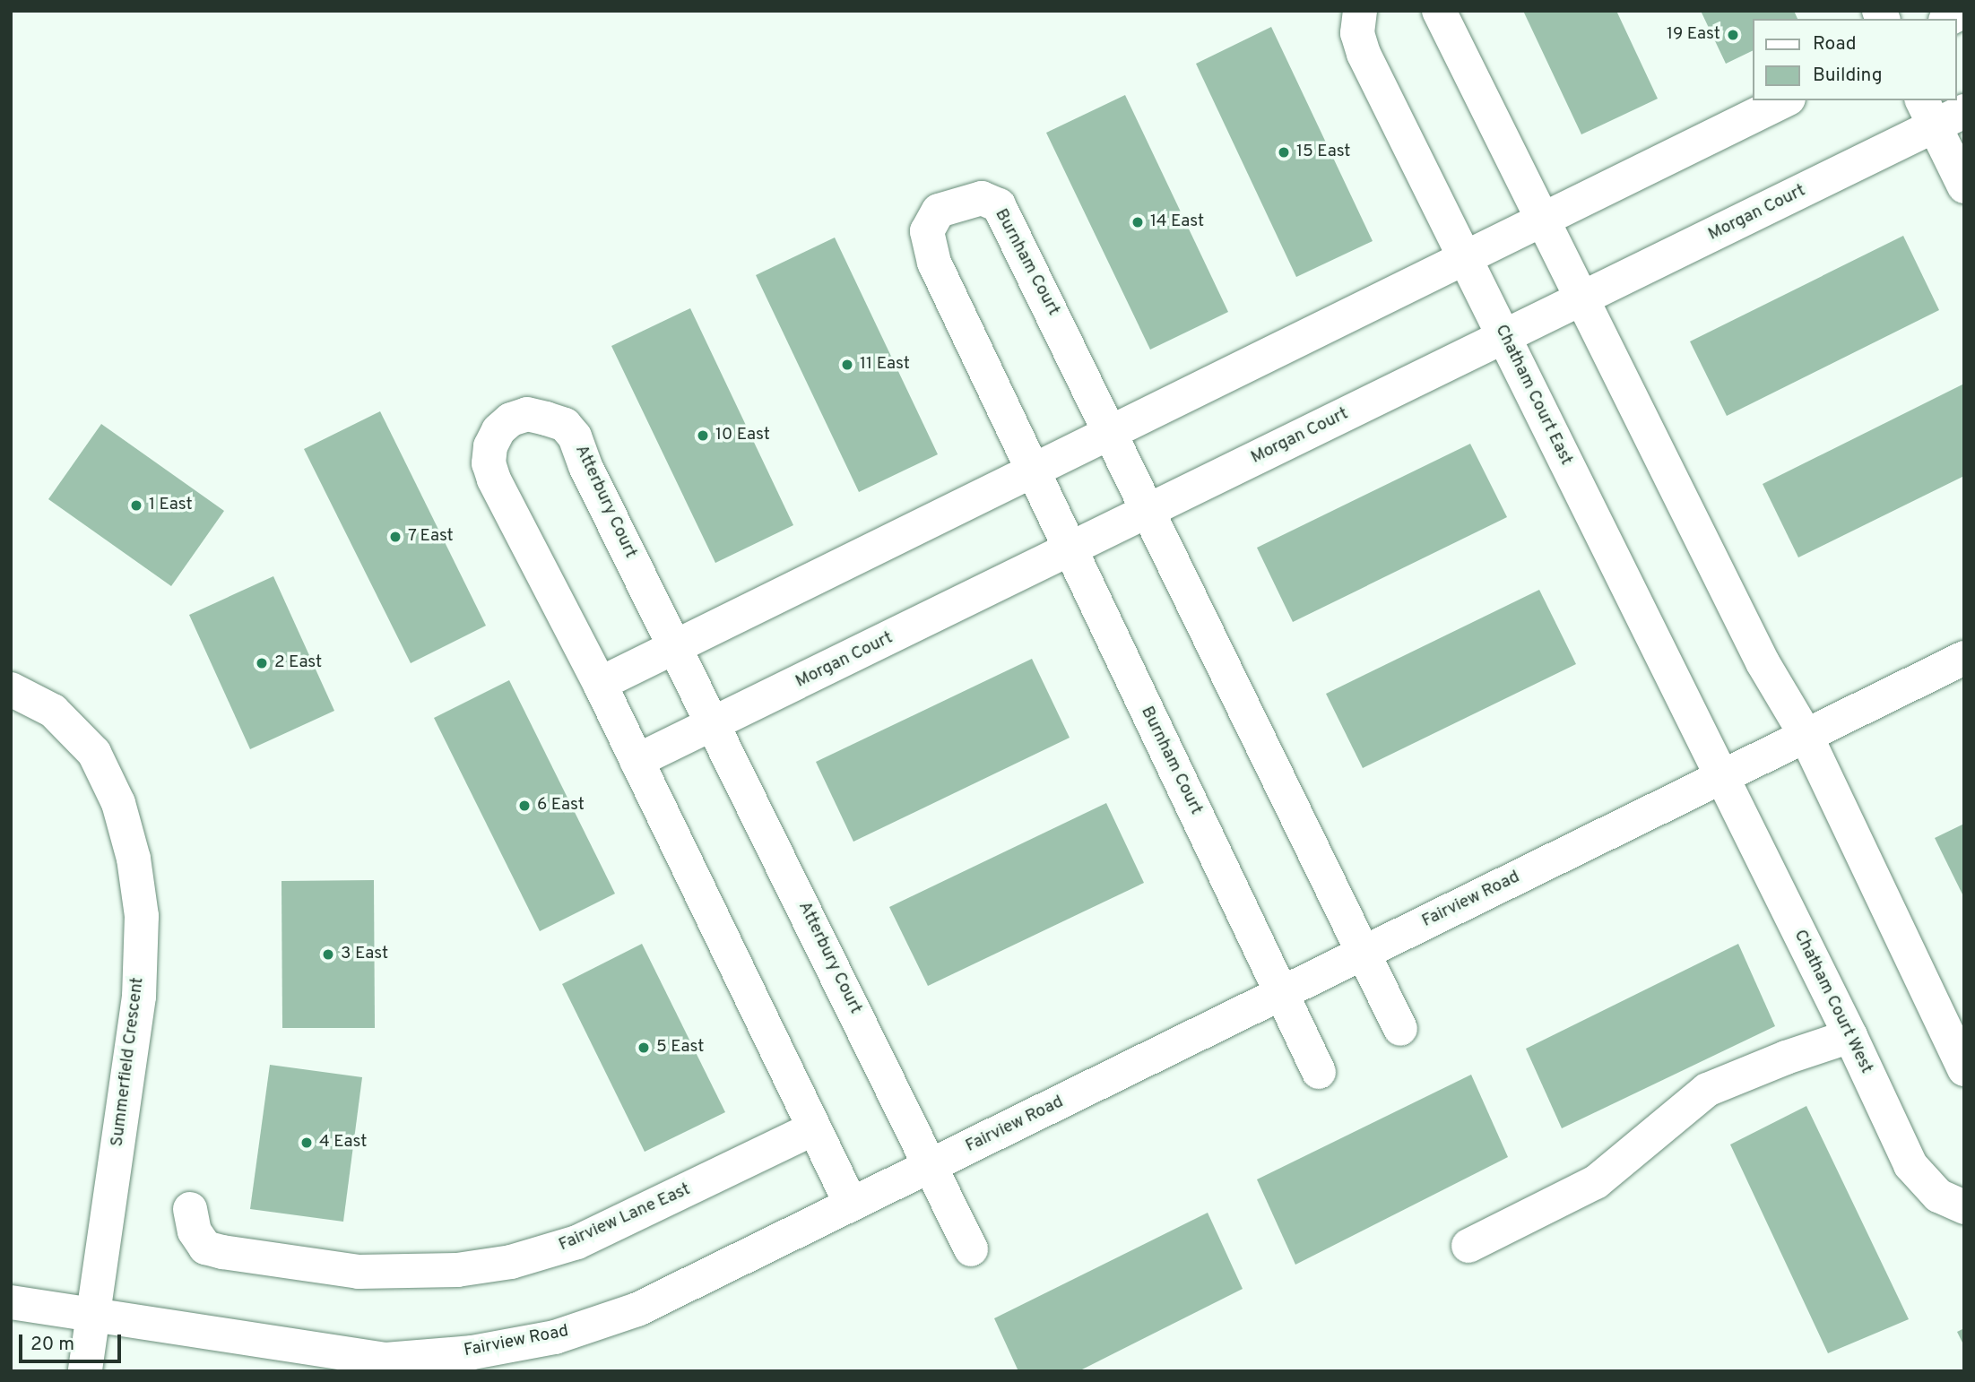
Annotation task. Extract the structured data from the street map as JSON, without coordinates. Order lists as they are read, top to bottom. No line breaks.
{"streets":{"street":["Morgan Court","Burnham Court","Chatham Court East","Atterbury Court","Fairview Road","Chatham Court West","Summerfield Crescent","Fairview Lane East"]},"crossings":[["Morgan Court","Burnham Court"],["Morgan Court","Chatham Court East"],["Morgan Court","Atterbury Court"],["Burnham Court","Fairview Road"],["Chatham Court East","Fairview Road"],["Chatham Court East","Chatham Court West"],["Atterbury Court","Fairview Road"],["Atterbury Court","Fairview Lane East"],["Fairview Road","Chatham Court West"],["Fairview Road","Summerfield Crescent"]],"places":["19 East","15 East","14 East","11 East","10 East","1 East","7 East","2 East","6 East","3 East","5 East","4 East"],"legend":["Road","Building"],"scale_bar":"20 m"}
